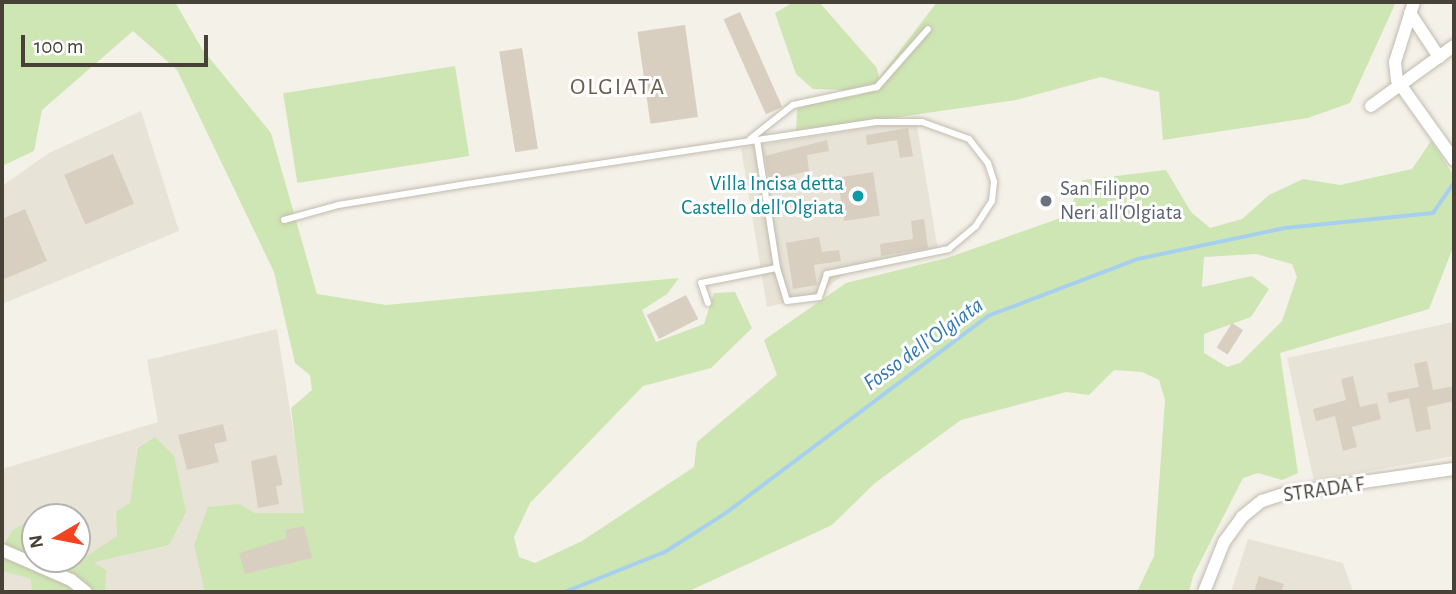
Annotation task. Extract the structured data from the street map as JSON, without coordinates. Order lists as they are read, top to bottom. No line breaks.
{"streets":{"street":["STRADA F"]},"districts":["OLGIATA"],"water":["Fosso dell’Olgiata"],"places":["Villa Incisa detta Castello dell'Olgiata","San Filippo Neri all'Olgiata"],"scale_bar":"100 m","north":"left"}
